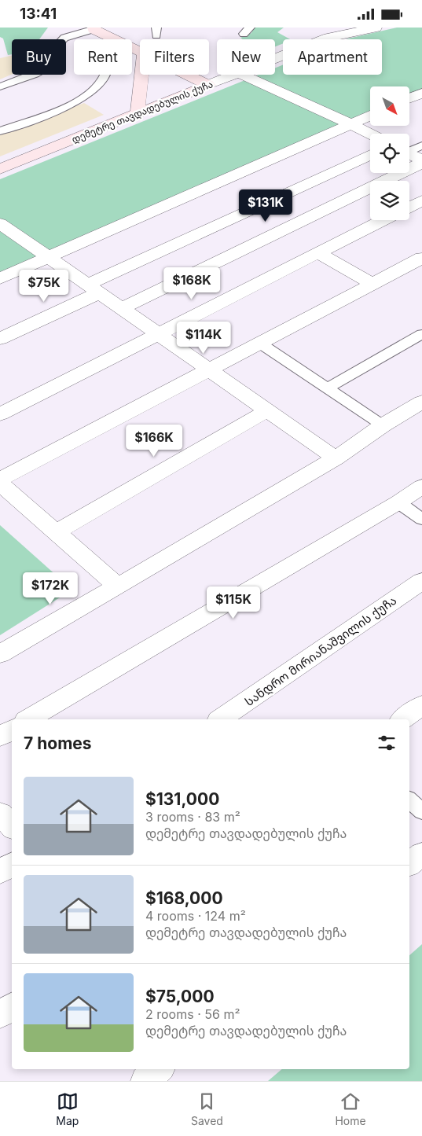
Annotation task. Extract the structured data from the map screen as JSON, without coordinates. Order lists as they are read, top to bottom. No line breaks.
{"streets":{"street":["დემეტრე თავდადებულის ქუჩა","სანდრო მირიანაშვილის ქუჩა"]},"north":"bottom right","page":{"status":"13:41","chip":["Buy","Rent","Filters","New","Apartment"],"price":["$131K","$168K","$75K","$114K","$166K","$172K","$115K"],"heading":"7 homes","list":[{"name":"$131,000","note":"3 rooms · 83 m² · დემეტრე თავდადებულის ქუჩა"},{"name":"$168,000","note":"4 rooms · 124 m² · დემეტრე თავდადებულის ქუჩა"},{"name":"$75,000","note":"2 rooms · 56 m² · დემეტრე თავდადებულის ქუჩა"}],"tabs":["Map","Saved","Home"]}}
